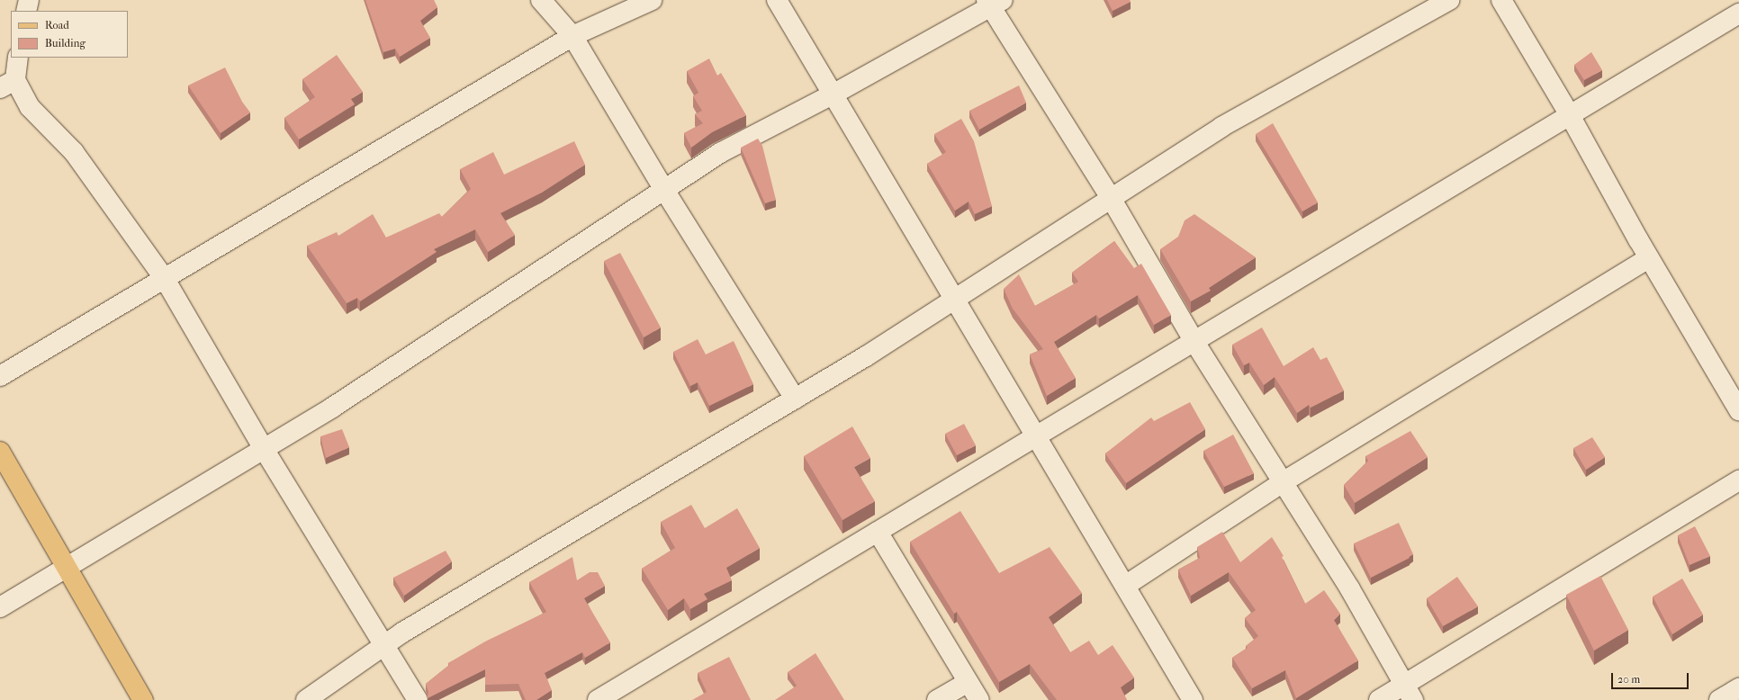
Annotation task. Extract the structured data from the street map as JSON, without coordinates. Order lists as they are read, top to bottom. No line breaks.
{"legend":["Road","Building"],"scale_bar":"20 m"}
